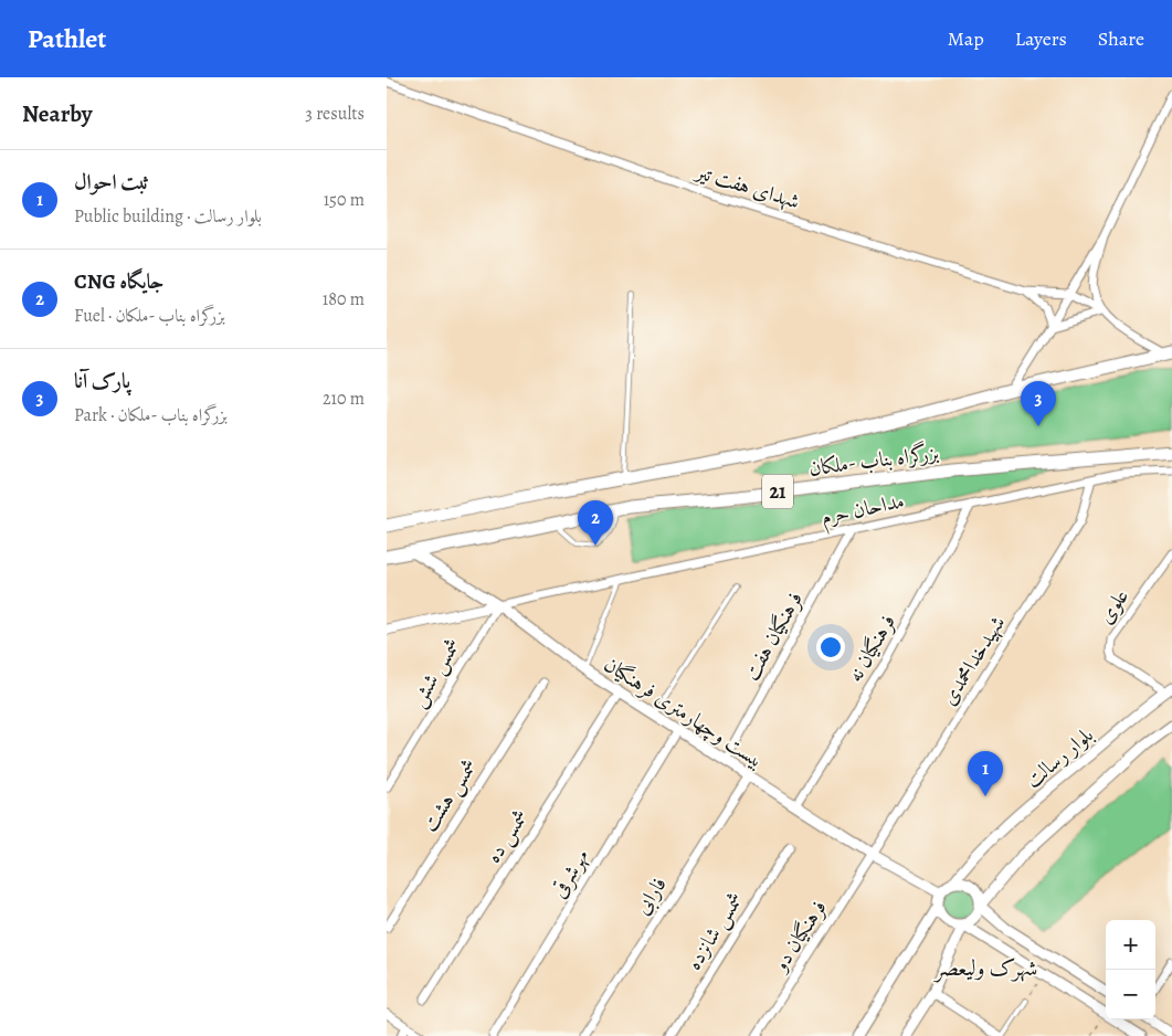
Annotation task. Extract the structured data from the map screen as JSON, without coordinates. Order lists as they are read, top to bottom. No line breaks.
{"streets":{"highway":["بزرگراه بناب -ملکان","21"],"street":["شهدای هفت تیر","مداحان حرم","علوی","فرهنگیان هفت","فرهنگیان نه","شهیدخدامحمدی","شمس شش","بیست وچهارمتری فرهنگیان","بلوار رسالت","شمس هشت","شمس ده","مهرشرقی","فارابی","شمس شانزده","فرهنگیان دو"]},"crossings":[["شهدای هفت تیر","بزرگراه بناب -ملکان"],["بزرگراه بناب -ملکان","بیست وچهارمتری فرهنگیان"],["مداحان حرم","فرهنگیان هفت"],["مداحان حرم","فرهنگیان نه"],["مداحان حرم","شهیدخدامحمدی"],["مداحان حرم","شمس شش"],["مداحان حرم","بیست وچهارمتری فرهنگیان"],["علوی","بلوار رسالت"],["فرهنگیان هفت","بیست وچهارمتری فرهنگیان"],["فرهنگیان نه","بیست وچهارمتری فرهنگیان"],["شهیدخدامحمدی","بیست وچهارمتری فرهنگیان"],["شهیدخدامحمدی","فرهنگیان دو"],["شمس شش","بیست وچهارمتری فرهنگیان"],["بیست وچهارمتری فرهنگیان","بلوار رسالت"],["بیست وچهارمتری فرهنگیان","شمس ده"],["بیست وچهارمتری فرهنگیان","مهرشرقی"],["بیست وچهارمتری فرهنگیان","فارابی"],["بیست وچهارمتری فرهنگیان","فرهنگیان دو"]],"districts":["شهرک ولیعصر"],"page":{"header":"Pathlet","nav":["Map","Layers","Share"],"heading":["Nearby","3 results"],"list":[{"mark":"1","name":"ثبت احوال","note":"Public building · بلوار رسالت","value":"150 m"},{"mark":"2","name":"CNG جایگاه","note":"Fuel · بزرگراه بناب -ملکان","value":"180 m"},{"mark":"3","name":"پارک آنا","note":"Park · بزرگراه بناب -ملکان","value":"210 m"}],"pins":["3","2","1"],"map_buttons":["+","−"]}}
